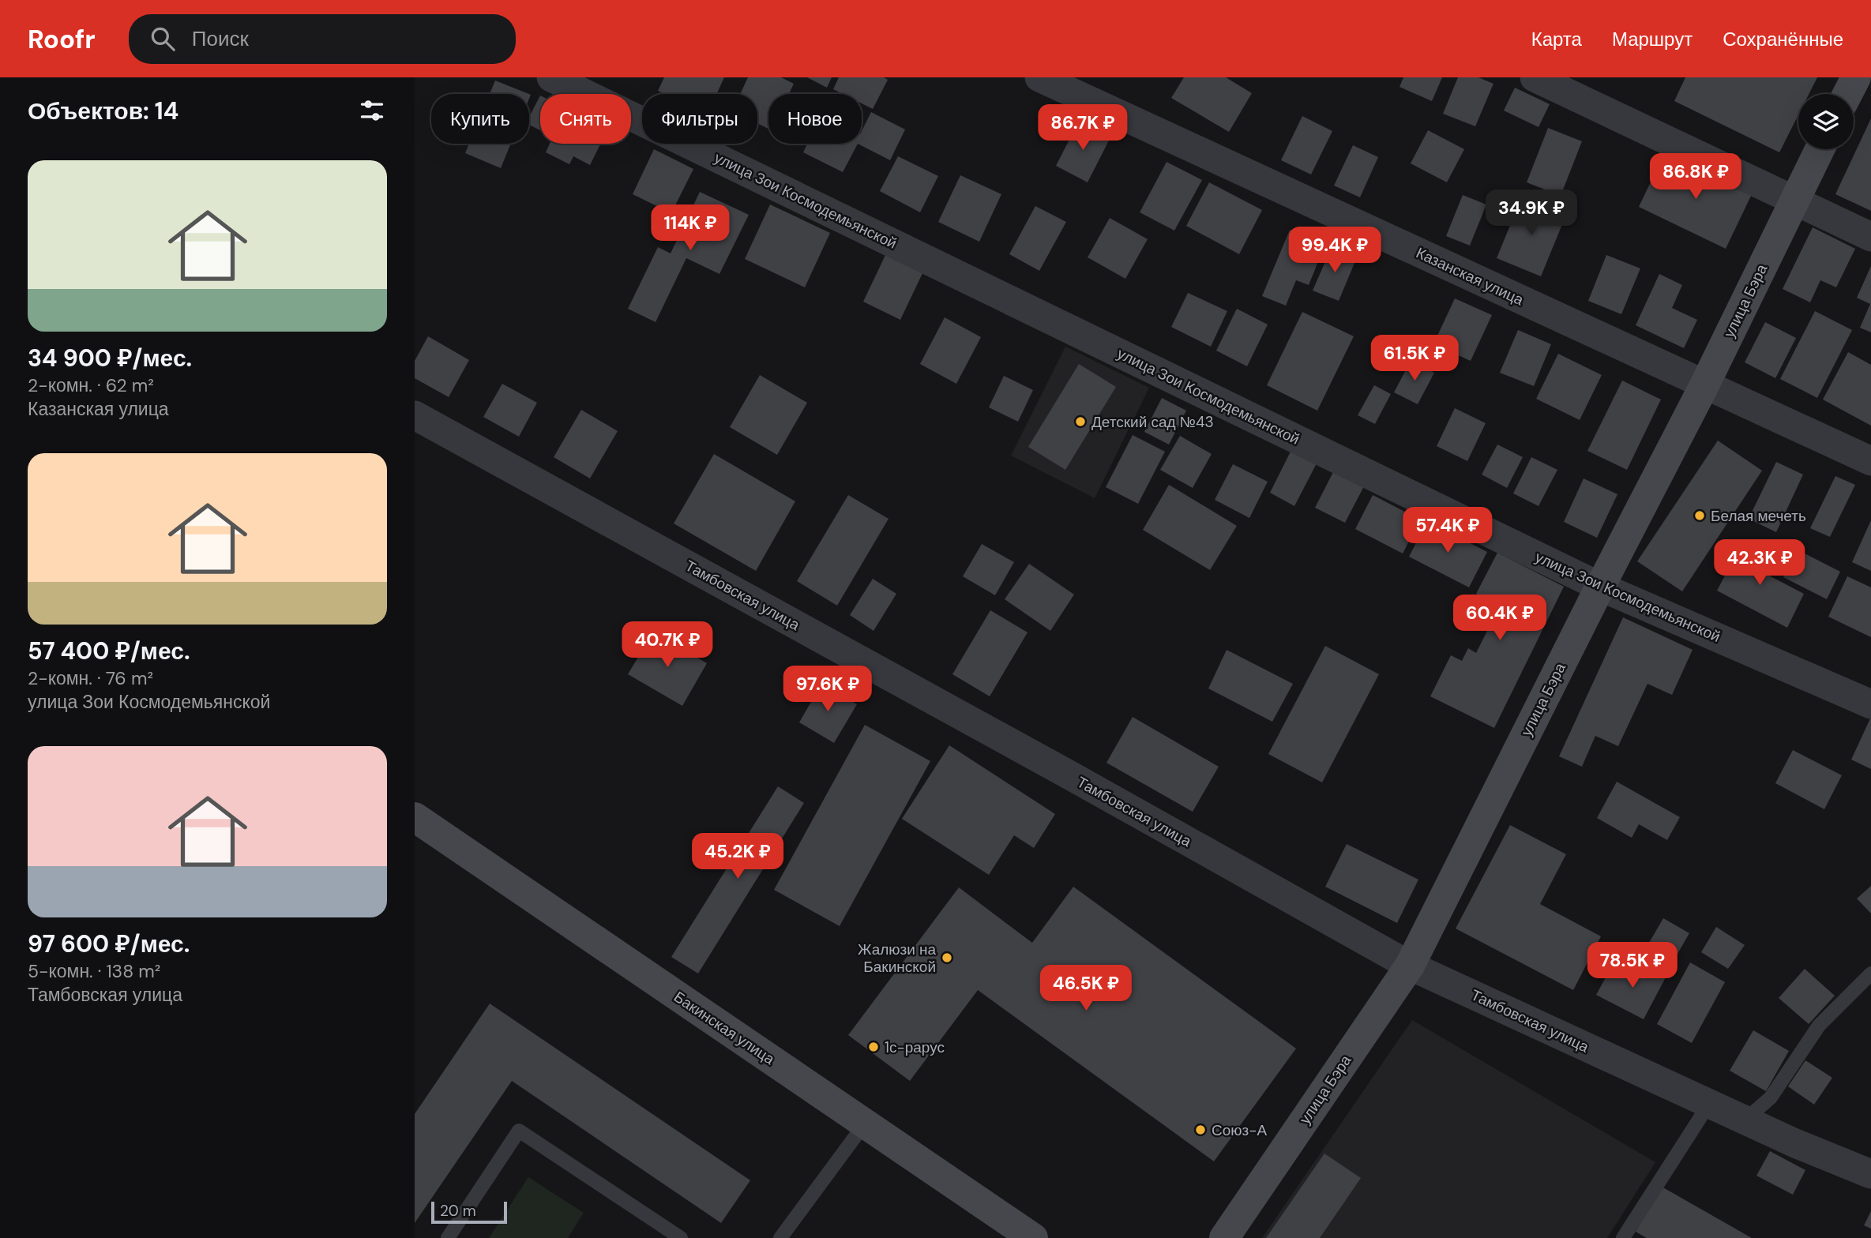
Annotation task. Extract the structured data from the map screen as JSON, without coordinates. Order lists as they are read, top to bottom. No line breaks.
{"streets":{"main road":["улица Бэра","Бакинская улица"],"street":["улица Зои Космодемьянской","Казанская улица","Тамбовская улица"]},"crossings":[["улица Зои Космодемьянской","улица Бэра"],["Казанская улица","улица Бэра"],["улица Бэра","Тамбовская улица"]],"places":["Детский сад №43","Белая мечеть","Жалюзи на Бакинской","1с-рарус","Союз-А"],"scale_bar":"20 m","page":{"header":"Roofr","search":"Поиск","nav":["Карта","Маршрут","Сохранённые"],"heading":"Объектов: 14","chip":["Купить","Снять","Фильтры","Новое"],"price":["86.7K ₽","86.8K ₽","34.9K ₽","114K ₽","99.4K ₽","61.5K ₽","57.4K ₽","42.3K ₽","60.4K ₽","40.7K ₽","97.6K ₽","45.2K ₽","78.5K ₽","46.5K ₽"],"list":[{"name":"34 900 ₽/мес.","note":"2-комн. · 62 m² · Казанская улица"},{"name":"57 400 ₽/мес.","note":"2-комн. · 76 m² · улица Зои Космодемьянской"},{"name":"97 600 ₽/мес.","note":"5-комн. · 138 m² · Тамбовская улица"}],"scale":"20 m"}}
